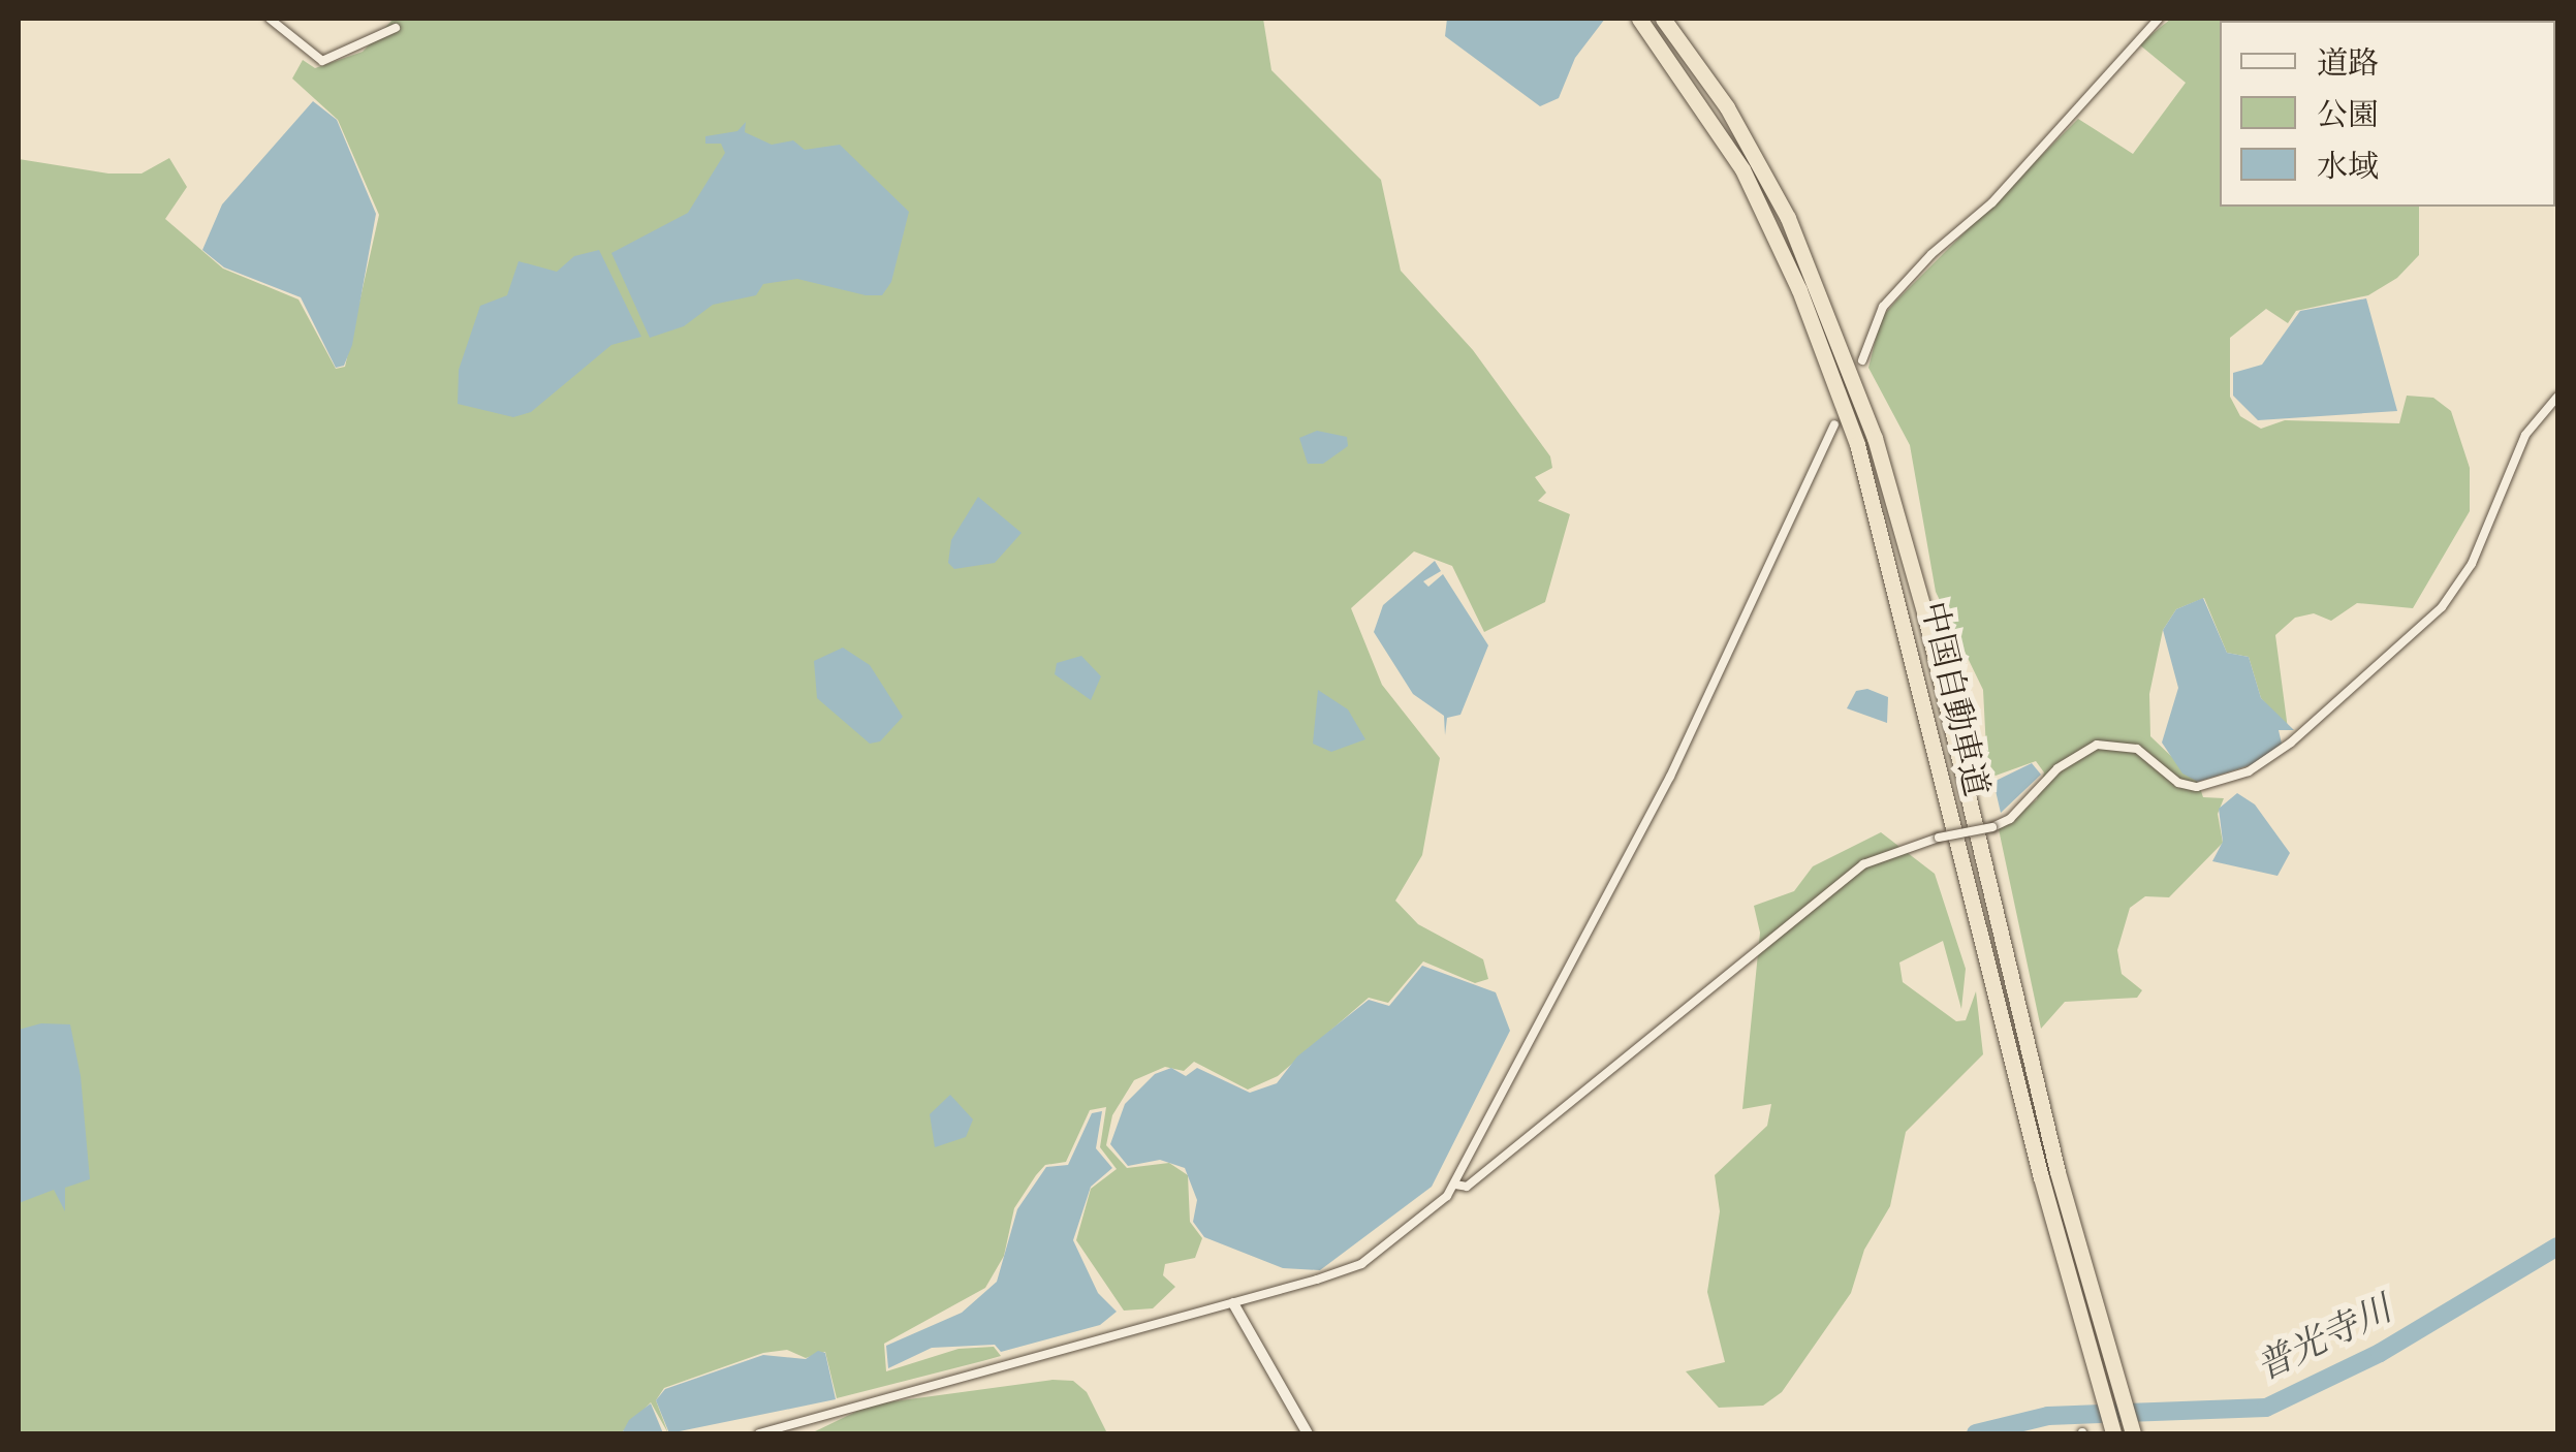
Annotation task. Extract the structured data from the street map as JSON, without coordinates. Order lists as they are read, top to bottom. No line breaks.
{"streets":{"highway":["中国自動車道"]},"water":["普光寺川"],"legend":["道路","公園","水域"]}
